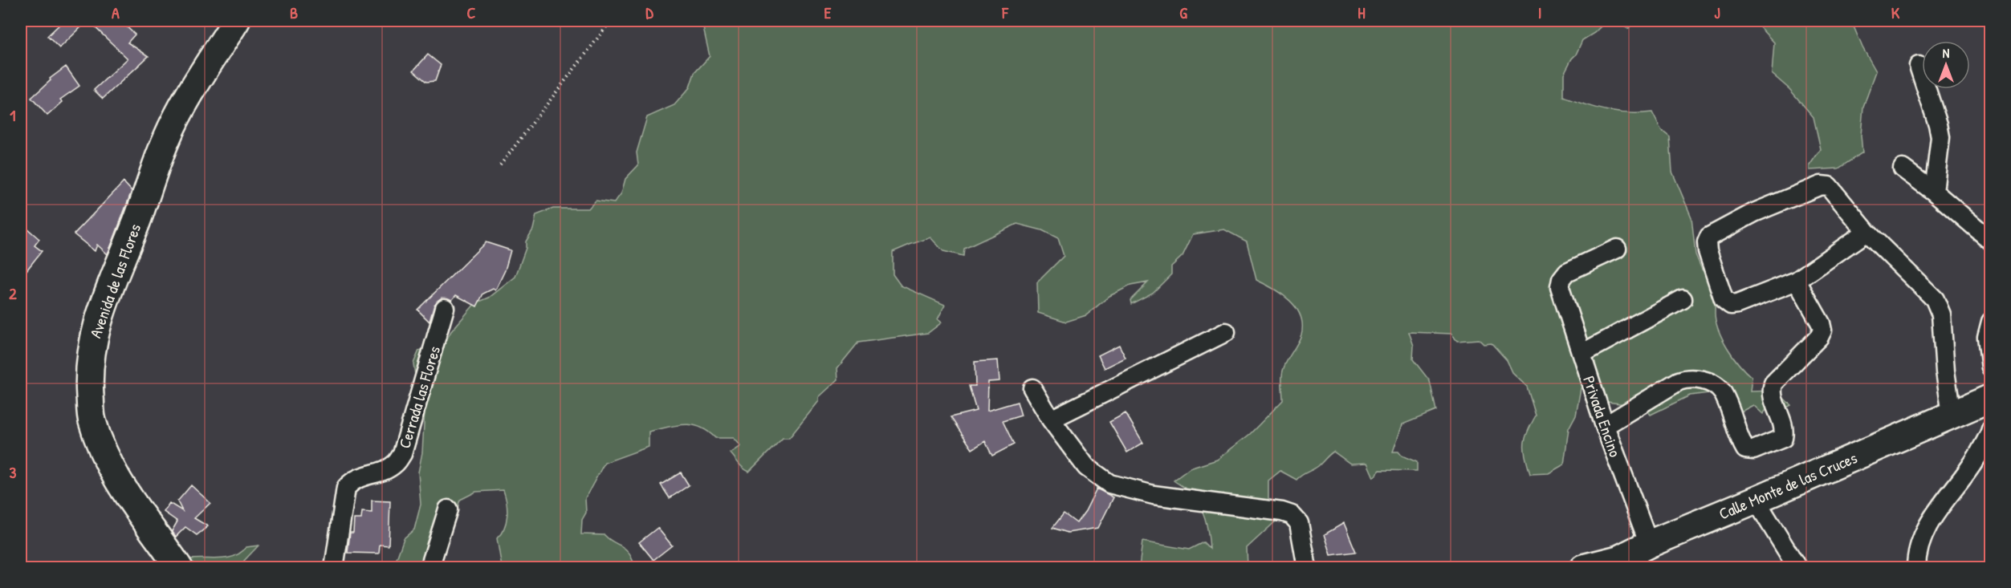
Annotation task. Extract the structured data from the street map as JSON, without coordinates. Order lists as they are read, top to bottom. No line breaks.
{"streets":{"street":["Avenida de las Flores","Cerrada las Flores","Privada Encino","Calle Monte de las Cruces"]},"crossings":[["Privada Encino","Calle Monte de las Cruces"]],"north":"top","grid":{"columns":["A","B","C","D","E","F","G","H","I","J","K"],"rows":["1","2","3"]}}
